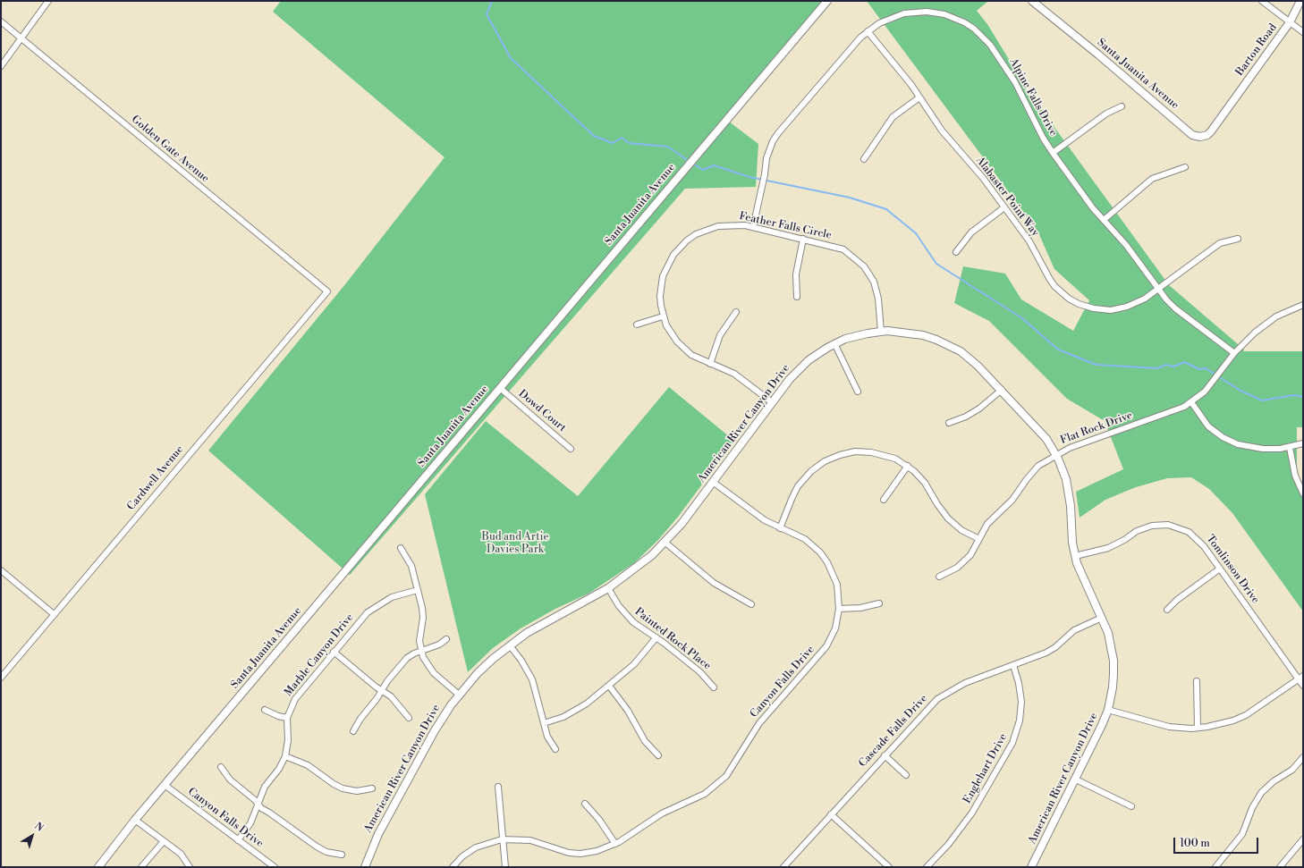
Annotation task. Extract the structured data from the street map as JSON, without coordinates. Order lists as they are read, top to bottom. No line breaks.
{"streets":{"street":["Barton Road","Santa Juanita Avenue","Alpine Falls Drive","Golden Gate Avenue","Alabaster Point Way","Feather Falls Circle","Dowd Court","American River Canyon Drive","Flat Rock Drive","Cardwell Avenue","Tomlinson Drive","Painted Rock Place","Marble Canyon Drive","Canyon Falls Drive","Cascade Falls Drive","Englehart Drive"]},"crossings":[["Barton Road","Santa Juanita Avenue"],["Santa Juanita Avenue","Dowd Court"],["Santa Juanita Avenue","Canyon Falls Drive"],["Alpine Falls Drive","Alabaster Point Way"],["Alpine Falls Drive","Feather Falls Circle"],["Alpine Falls Drive","Flat Rock Drive"],["Golden Gate Avenue","Cardwell Avenue"],["Feather Falls Circle","American River Canyon Drive"],["American River Canyon Drive","Flat Rock Drive"],["American River Canyon Drive","Tomlinson Drive"],["American River Canyon Drive","Painted Rock Place"],["American River Canyon Drive","Canyon Falls Drive"],["American River Canyon Drive","Cascade Falls Drive"],["Marble Canyon Drive","Canyon Falls Drive"],["Cascade Falls Drive","Englehart Drive"]],"parks":["Bud and Artie Davies Park"],"scale_bar":"100 m","north":"top right"}
